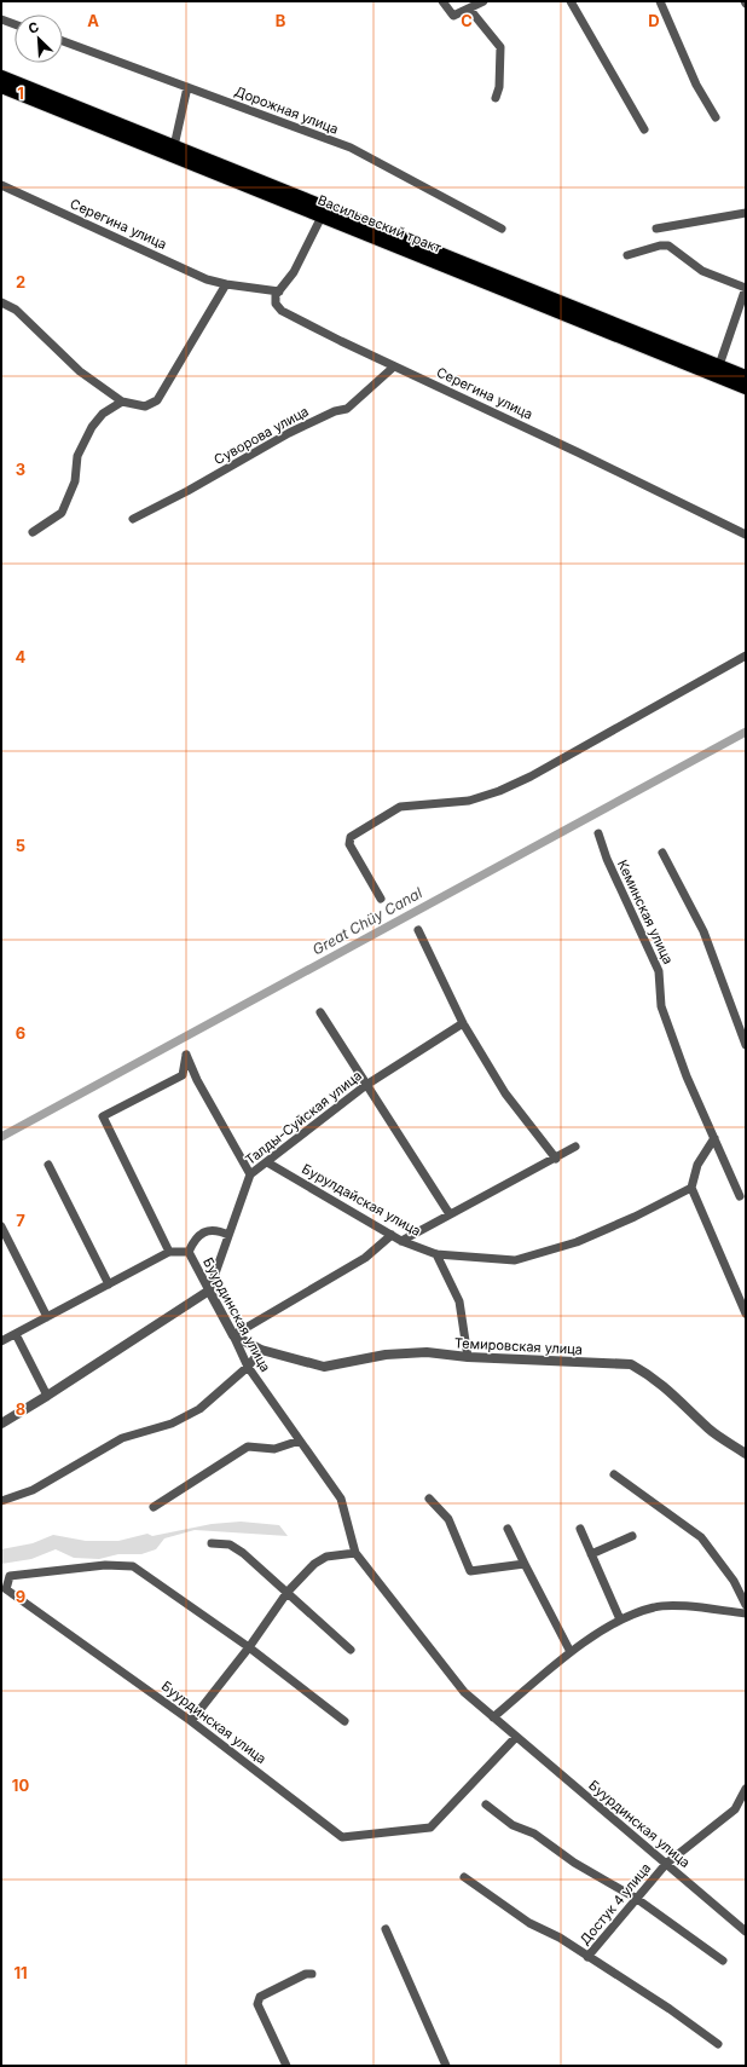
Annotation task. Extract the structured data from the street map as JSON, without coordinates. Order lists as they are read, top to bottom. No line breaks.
{"streets":{"main road":["Васильевский тракт"],"street":["Дорожная улица","Серегина улица","Суворова улица","Кеминская улица","Талды-Суйская улица","Бурулдайская улица","Буурдинская улица","Темировская улица","Достук 4 улица"]},"crossings":[["Серегина улица","Суворова улица"],["Талды-Суйская улица","Бурулдайская улица"],["Талды-Суйская улица","Буурдинская улица"],["Буурдинская улица","Темировская улица"],["Буурдинская улица","Достук 4 улица"]],"water":["Great Chüy Canal"],"north":"top left","grid":{"columns":["A","B","C","D"],"rows":["1","2","3","4","5","6","7","8","9","10","11"]}}
